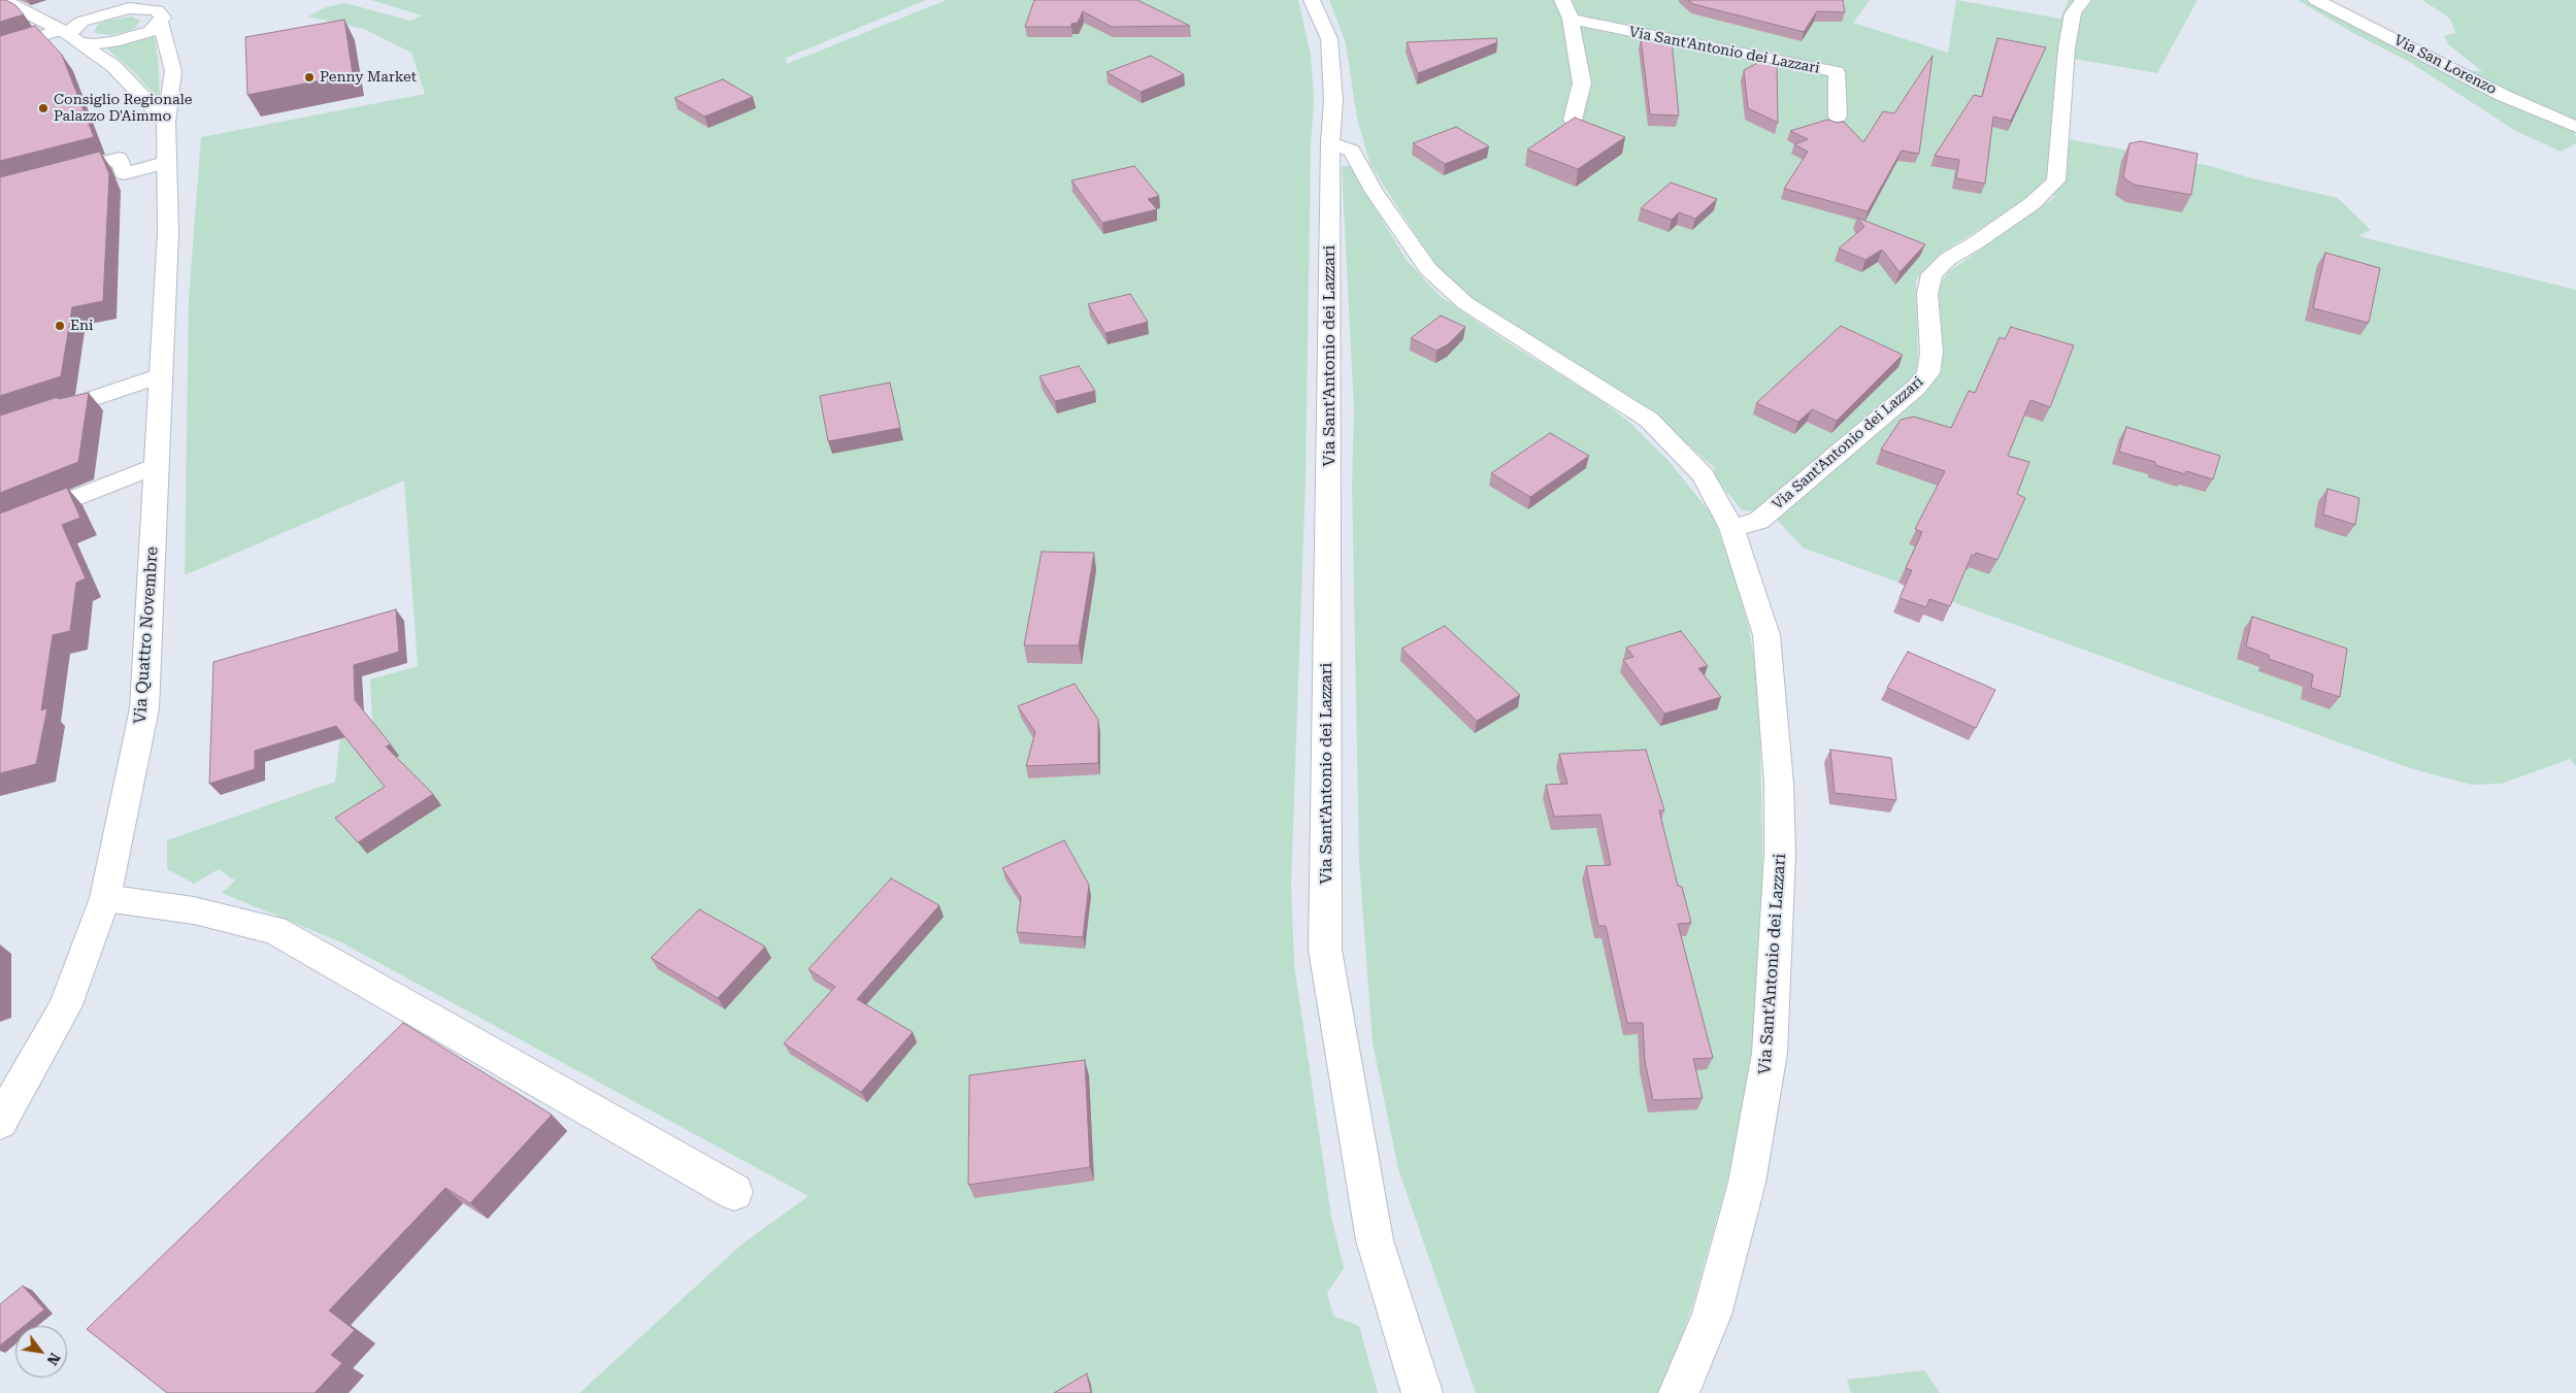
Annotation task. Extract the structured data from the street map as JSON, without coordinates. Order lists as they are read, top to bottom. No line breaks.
{"streets":{"street":["Via Sant'Antonio dei Lazzari","Via San Lorenzo","Via Quattro Novembre"]},"places":["Penny Market","Consiglio Regionale Palazzo D'Aimmo","Eni"],"north":"bottom right"}
